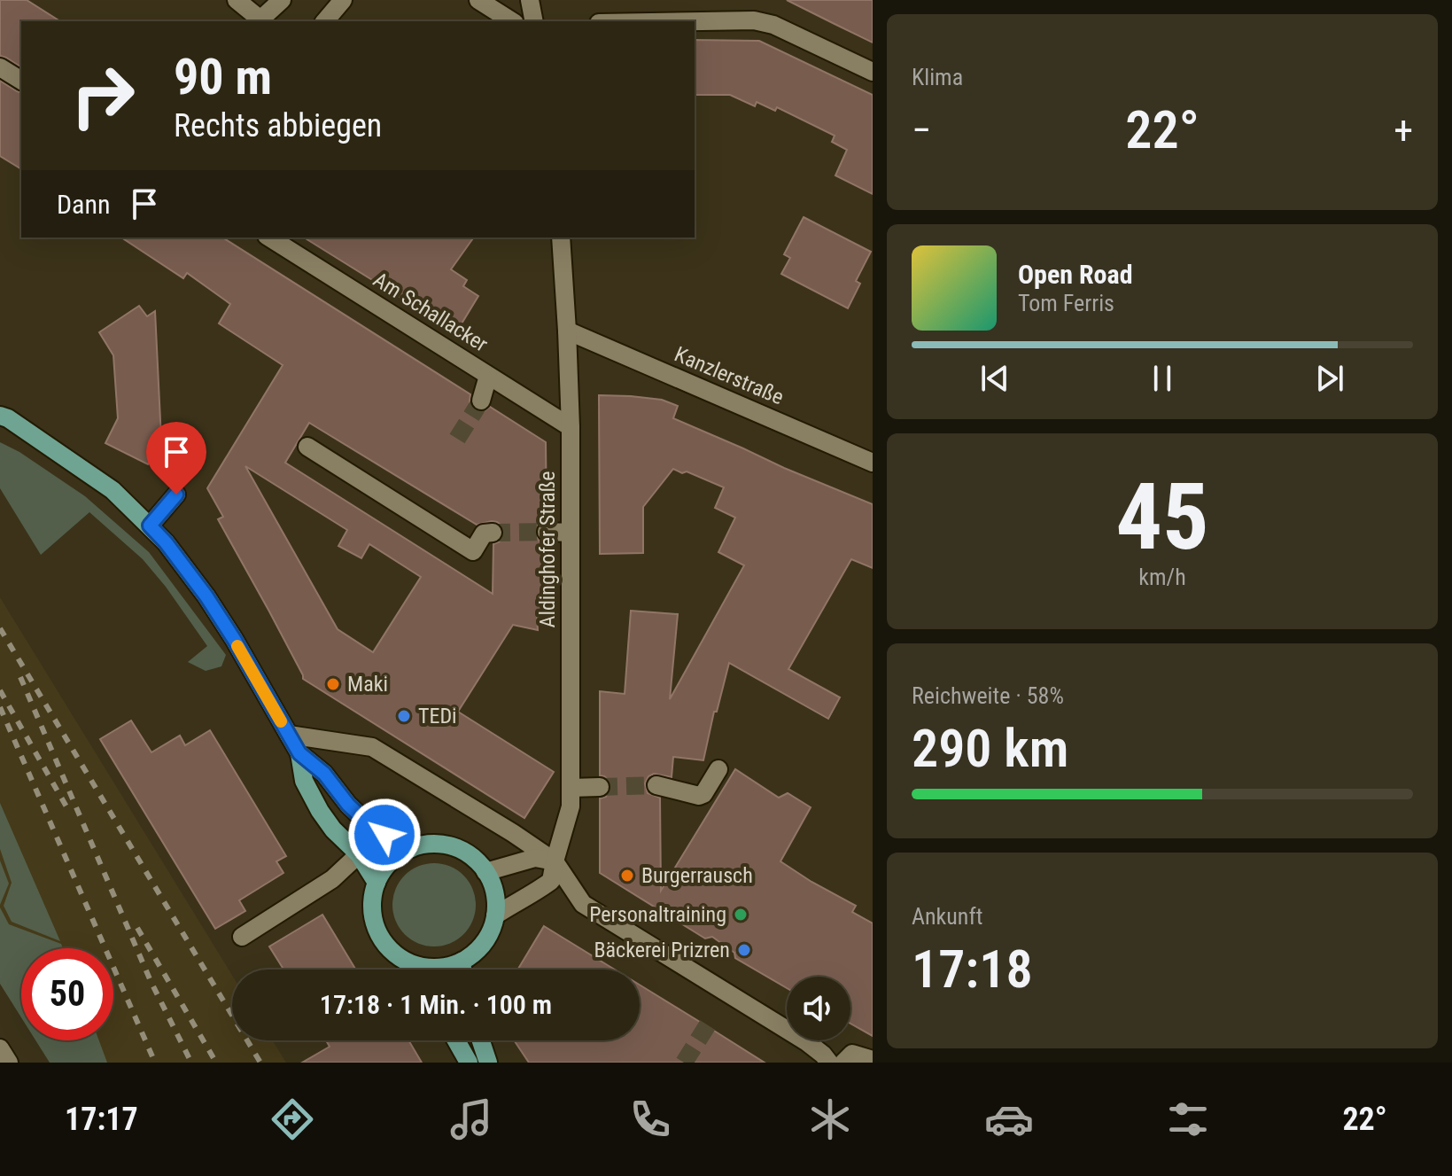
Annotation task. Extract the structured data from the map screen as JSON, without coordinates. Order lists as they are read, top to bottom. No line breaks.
{"streets":{"street":["Am Schallacker","Kanzlerstraße","Aldinghofer Straße"]},"crossings":[["Am Schallacker","Aldinghofer Straße"],["Kanzlerstraße","Aldinghofer Straße"]],"places":["Maki","TEDi","Burgerrausch","Personaltraining","Bäckerei Prizren"],"page":{"tile":["Klima",["45","km/h"],["Reichweite · 58%","290 km"],["Ankunft","17:18"]],"turn":["90 m","Rechts abbiegen"],"heat":["−","22°","+"],"then":"Dann","song":["Open Road","Tom Ferris"],"limit":"50","trip":"17:18 · 1 Min. · 100 m","tabs":["17:17","22°"]}}
